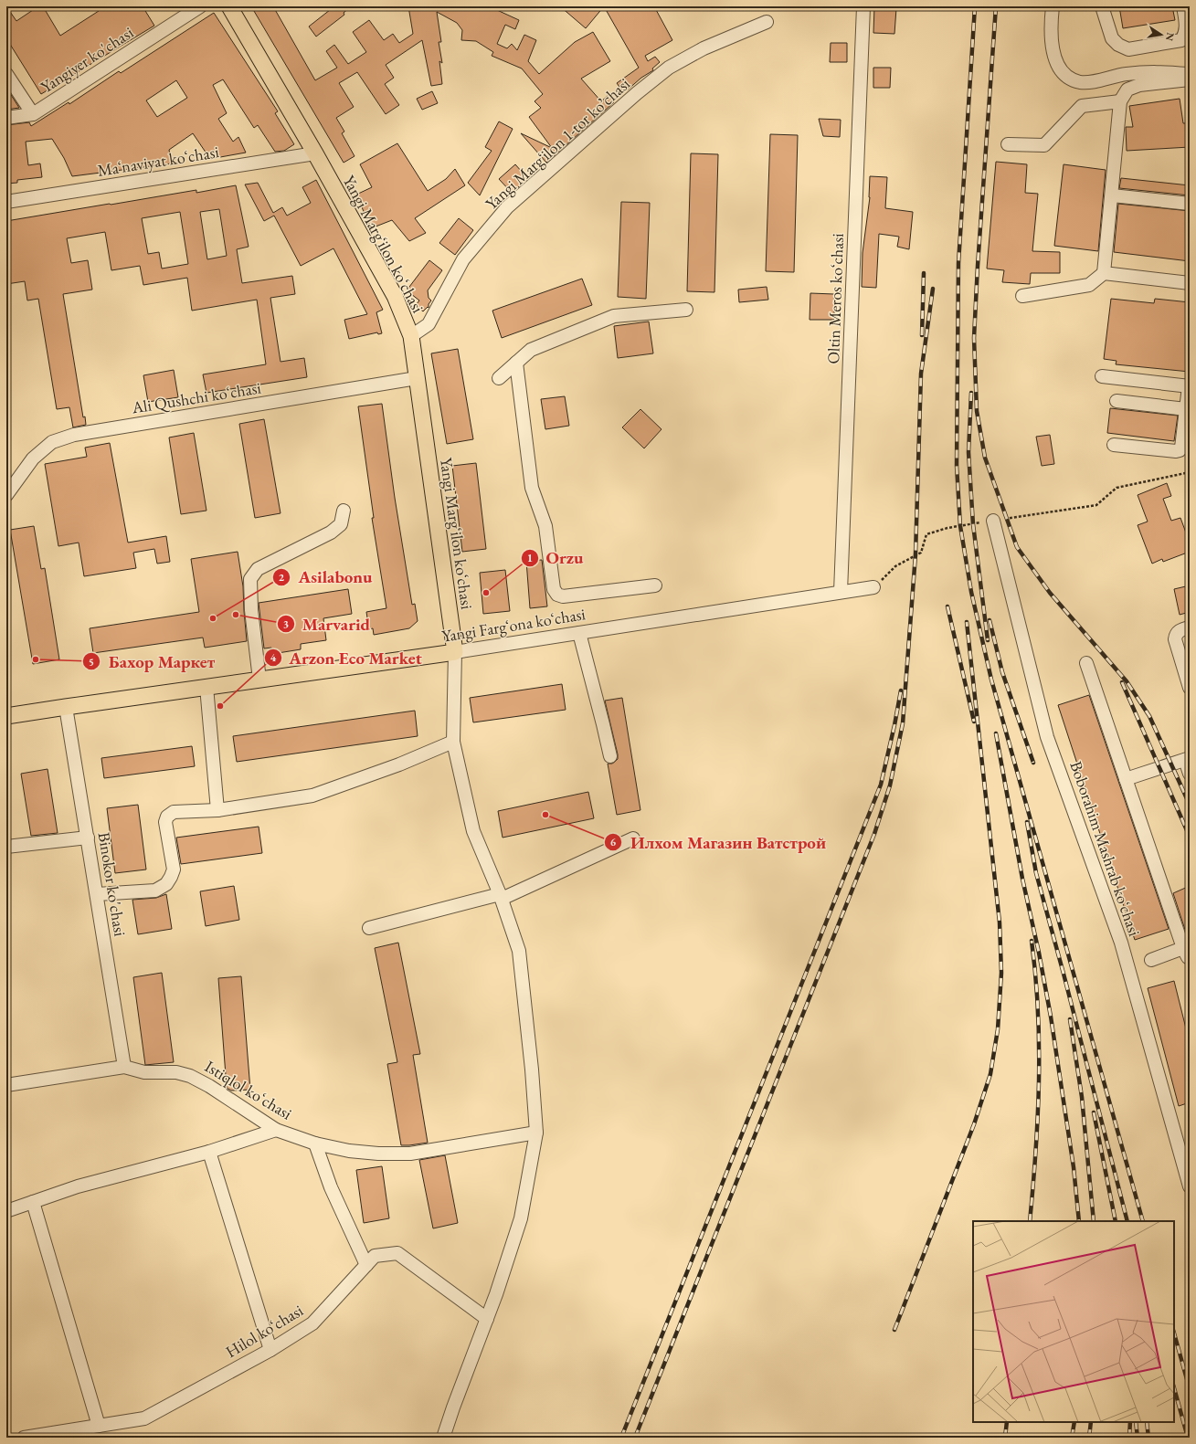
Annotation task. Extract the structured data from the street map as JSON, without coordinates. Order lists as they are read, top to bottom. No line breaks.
{"streets":{"main road":["Yangi Margʻilon koʻchasi","Yangi Fargʻona koʻchasi"],"street":["Yangiyer ko'chasi","Yangi Margʻilon 1-tor koʼchasi","Maʻnaviyat koʻchasi","Oltin Meros koʻchasi","Ali Qushchi koʻchasi","Boborahim Mashrab koʻchasi","Binokor ko'chasi","Istiqlol koʻchasi","Hilol koʻchasi"]},"crossings":[["Yangi Margʻilon 1-tor koʼchasi","Yangi Margʻilon koʻchasi"],["Maʻnaviyat koʻchasi","Yangi Margʻilon koʻchasi"],["Yangi Margʻilon koʻchasi","Ali Qushchi koʻchasi"],["Yangi Margʻilon koʻchasi","Yangi Fargʻona koʻchasi"],["Oltin Meros koʻchasi","Yangi Fargʻona koʻchasi"],["Yangi Fargʻona koʻchasi","Binokor ko'chasi"],["Binokor ko'chasi","Istiqlol koʻchasi"]],"places":["Orzu","Marvarid","Asilabonu","Бахор Маркет","Arzon Eco Market","Илхом Магазин Ватстрой"],"north":"right"}
